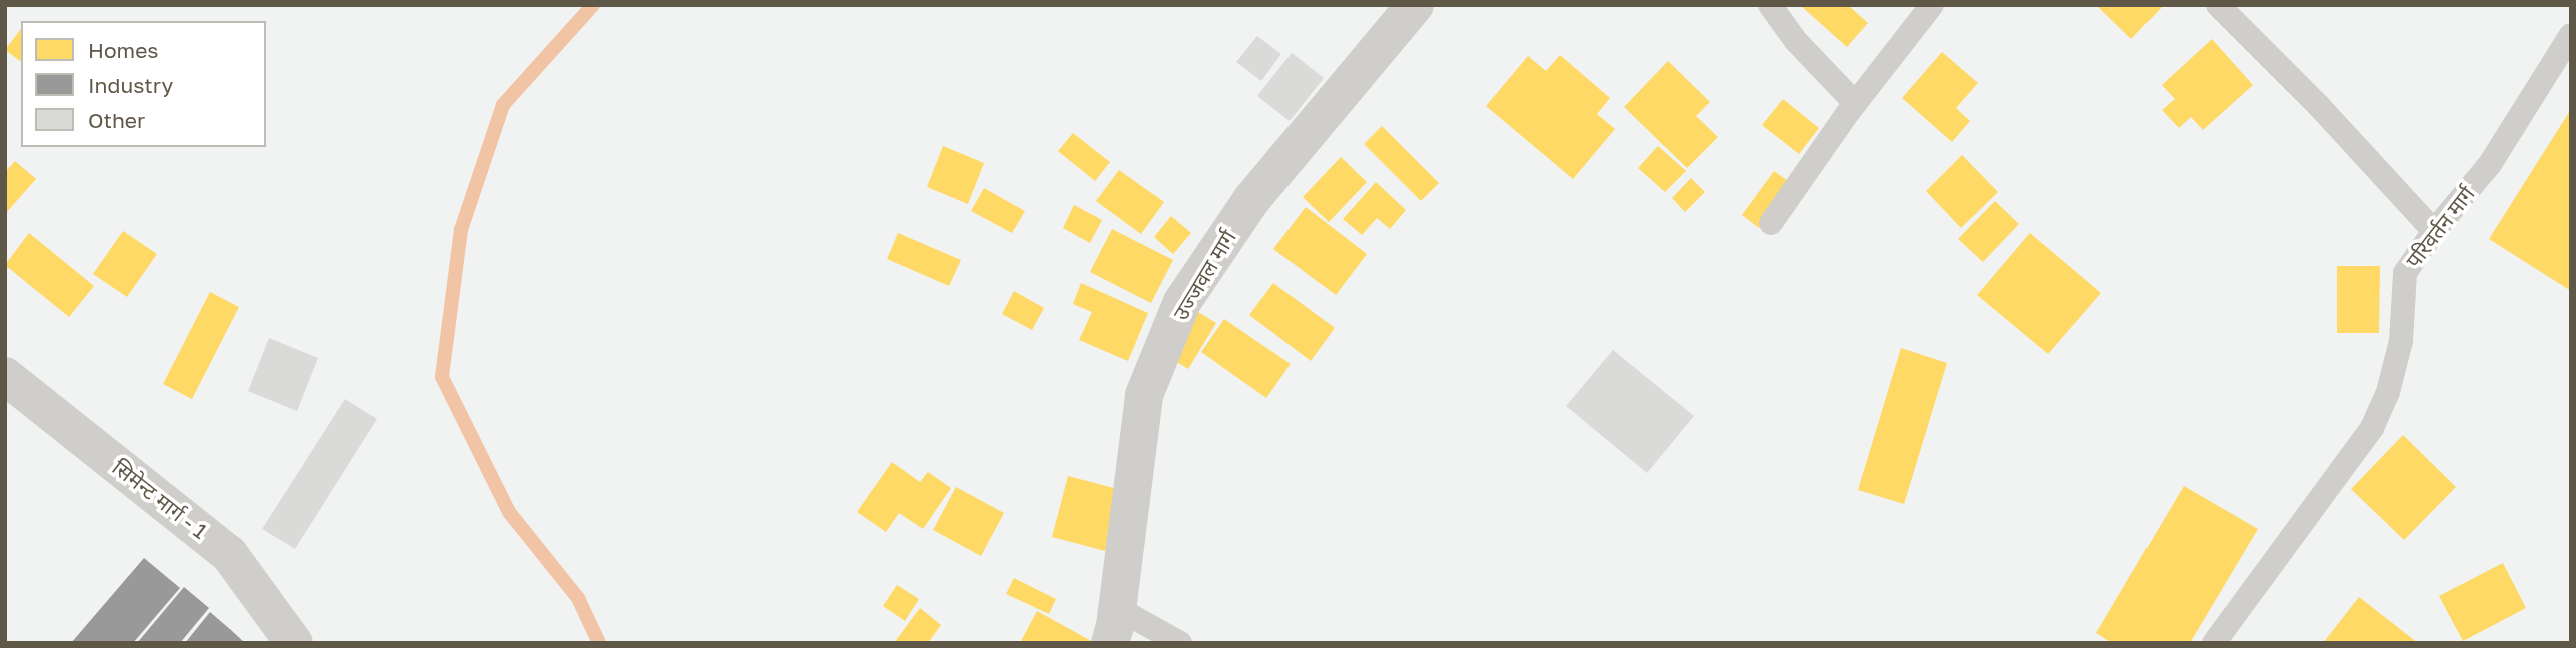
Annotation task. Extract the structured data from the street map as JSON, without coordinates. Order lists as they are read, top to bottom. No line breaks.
{"streets":{"street":["उज्जवल मार्ग","सिमेन्ट मार्ग - 1"],"lane":["परिवर्तन मार्ग"]},"legend":["Homes","Industry","Other"]}
